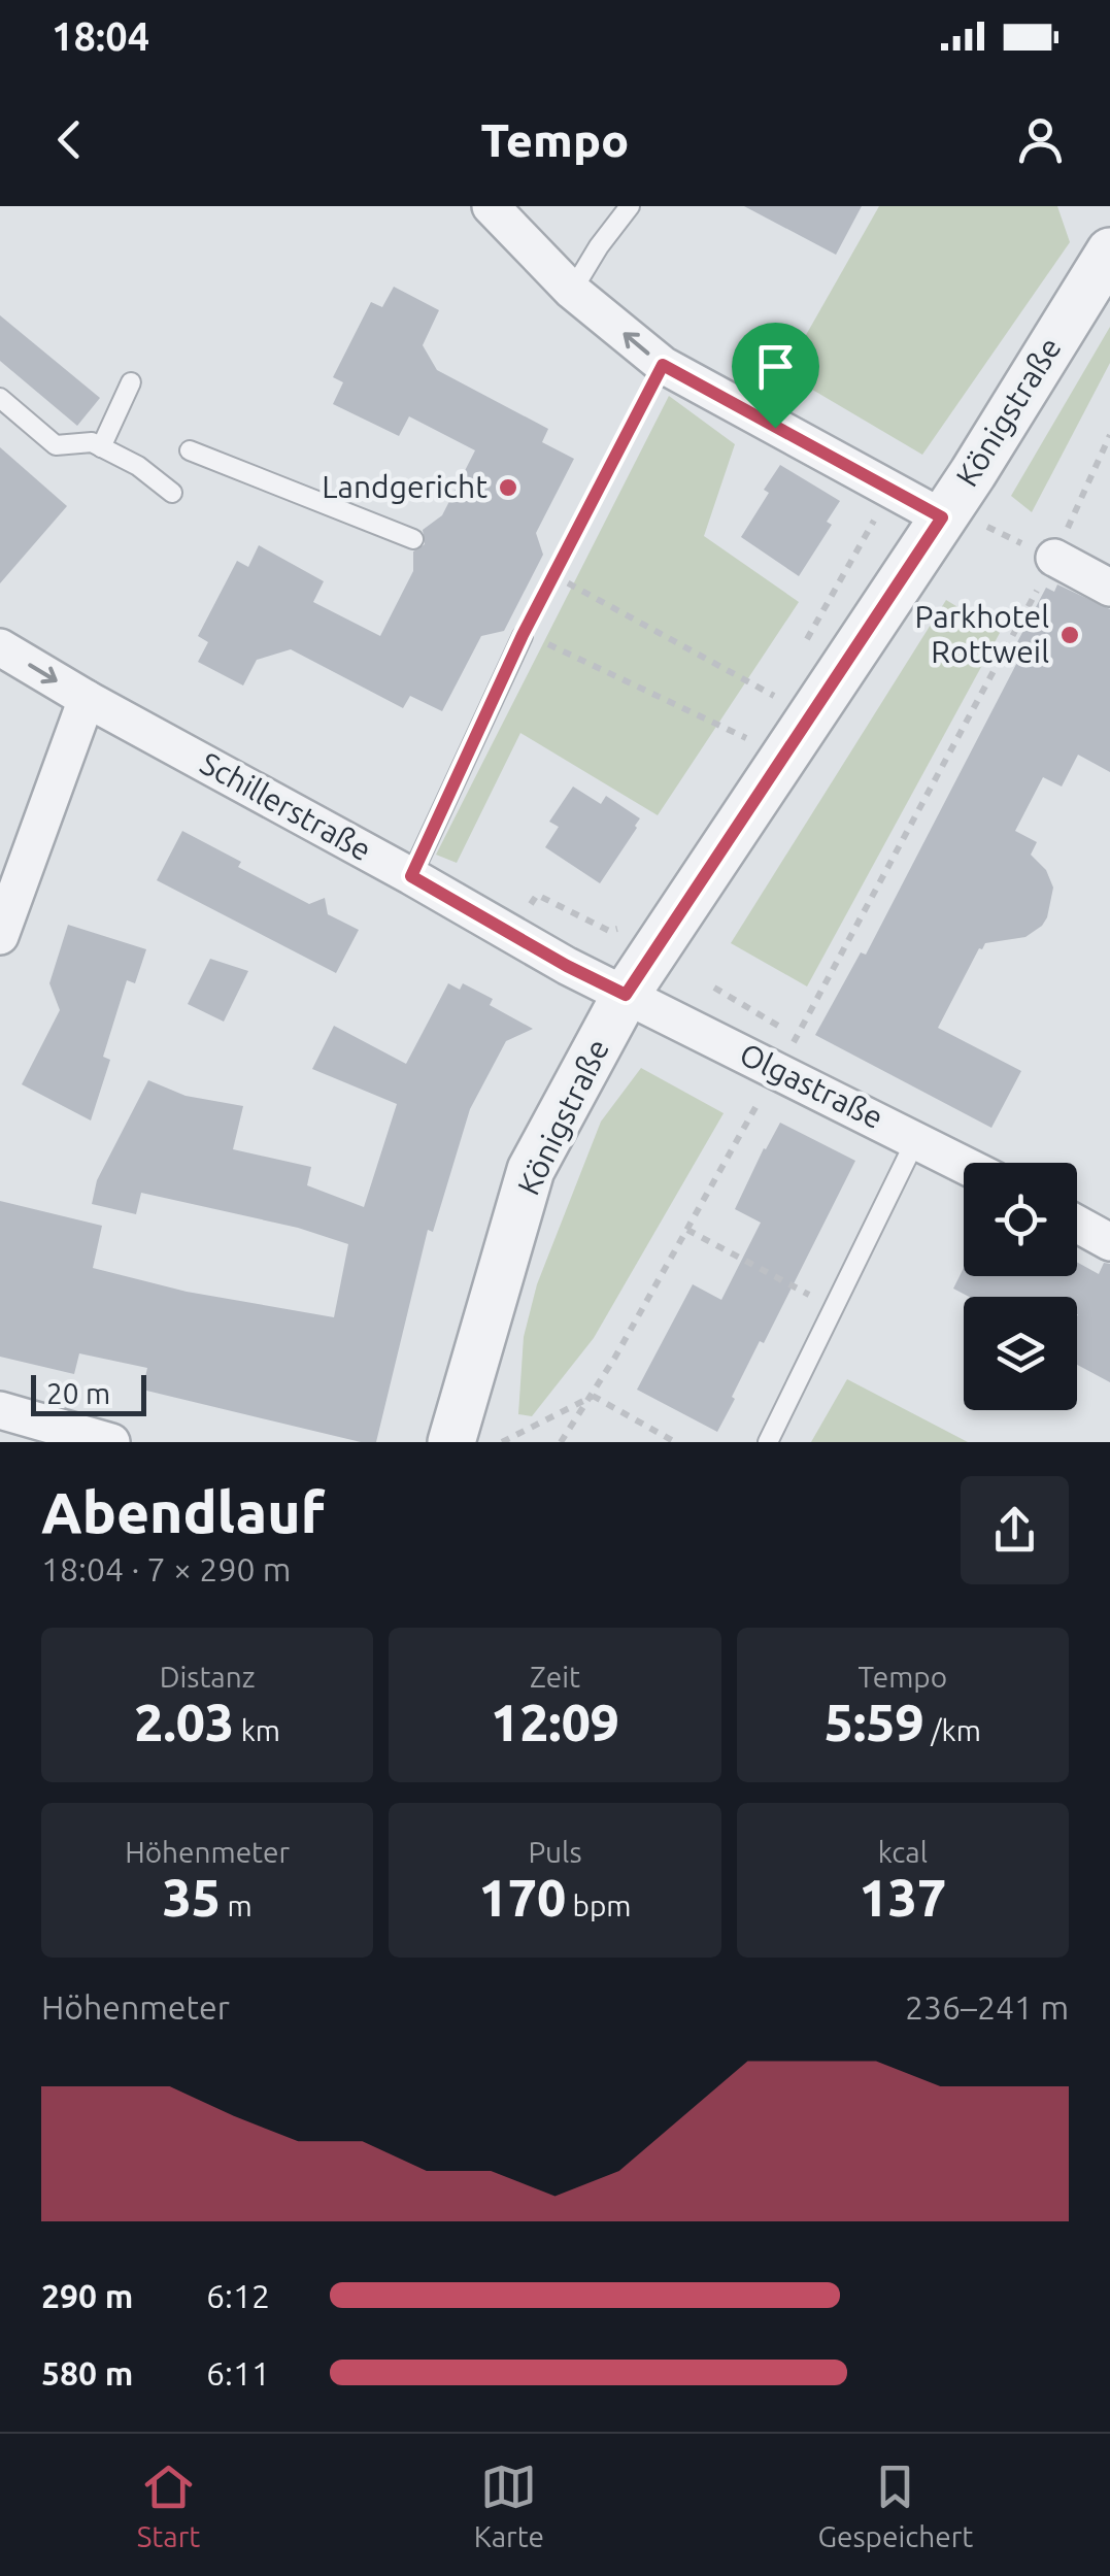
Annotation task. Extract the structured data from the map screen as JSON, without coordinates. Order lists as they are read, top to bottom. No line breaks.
{"streets":{"street":["Königstraße","Schillerstraße","Olgastraße"]},"crossings":[["Königstraße","Schillerstraße"],["Königstraße","Olgastraße"],["Schillerstraße","Olgastraße"]],"places":["Landgericht","Parkhotel Rottweil"],"scale_bar":"20 m","page":{"status":"18:04","header":"Tempo","scale":"20 m","heading":["Abendlauf","18:04 · 7 × 290 m"],"stats":[["Distanz","2.03 km"],["Zeit","12:09"],["Tempo","5:59 /km"],["Höhenmeter","35 m"],["Puls","170 bpm"],["kcal","137"]],"chart":["Höhenmeter","236–241 m"],"list":[{"name":"290 m","note":"6:12"},{"name":"580 m","note":"6:11"}],"tabs":["Start","Karte","Gespeichert"]}}
